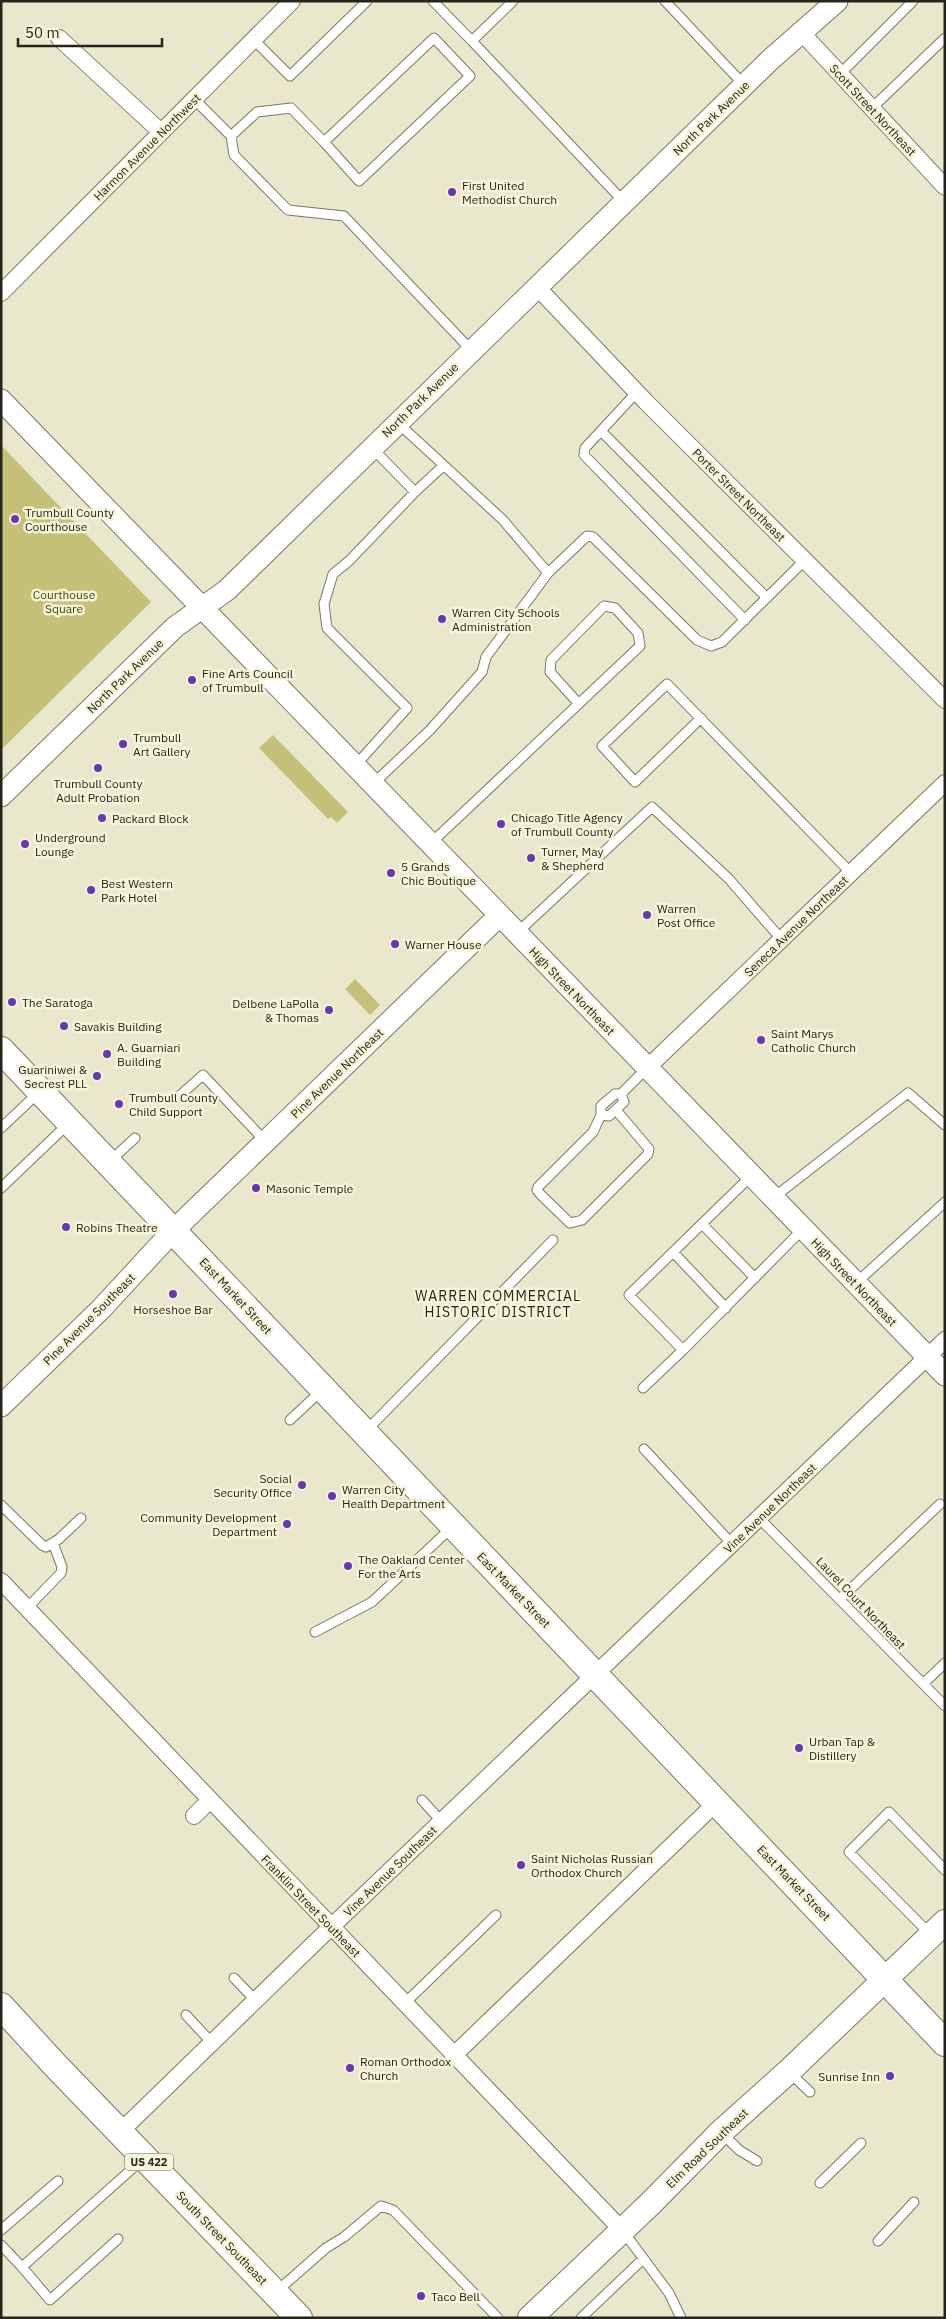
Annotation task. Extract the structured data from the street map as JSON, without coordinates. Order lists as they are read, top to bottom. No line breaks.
{"streets":{"main road":["East Market Street","Elm Road Southeast","US 422","South Street Southeast"],"street":["Scott Street Northeast","North Park Avenue","Harmon Avenue Northwest","Porter Street Northeast","Seneca Avenue Northeast","High Street Northeast","Pine Avenue Northeast","Pine Avenue Southeast","Vine Avenue Northeast","Vine Avenue Southeast","Franklin Street Southeast"],"lane":["Laurel Court Northeast"]},"crossings":[["Scott Street Northeast","North Park Avenue"],["North Park Avenue","Porter Street Northeast"],["North Park Avenue","High Street Northeast"],["Seneca Avenue Northeast","High Street Northeast"],["High Street Northeast","Pine Avenue Northeast"],["High Street Northeast","Vine Avenue Northeast"],["Pine Avenue Northeast","East Market Street"],["Pine Avenue Northeast","Pine Avenue Southeast"],["East Market Street","Pine Avenue Southeast"],["East Market Street","Vine Avenue Northeast"],["East Market Street","Vine Avenue Southeast"],["East Market Street","Elm Road Southeast"],["Vine Avenue Northeast","Laurel Court Northeast"],["Vine Avenue Northeast","Vine Avenue Southeast"],["Vine Avenue Southeast","Franklin Street Southeast"],["Vine Avenue Southeast","South Street Southeast"],["Franklin Street Southeast","Elm Road Southeast"]],"districts":["WARREN COMMERCIAL HISTORIC DISTRICT"],"parks":["Courthouse Square"],"places":["First United Methodist Church","Trumbull County Courthouse","Warren City Schools Administration","Fine Arts Council of Trumbull","Trumbull Art Gallery","Trumbull County Adult Probation","Packard Block","Chicago Title Agency of Trumbull County","Underground Lounge","Turner, May & Shepherd","5 Grands Chic Boutique","Best Western Park Hotel","Warren Post Office","Warner House","The Saratoga","Delbene LaPolla & Thomas","Savakis Building","Saint Marys Catholic Church","A. Guarniari Building","Guariniwei & Secrest PLL","Trumbull County Child Support","Masonic Temple","Robins Theatre","Horseshoe Bar","Social Security Office","Warren City Health Department","Community Development Department","The Oakland Center For the Arts","Urban Tap & Distillery","Saint Nicholas Russian Orthodox Church","Roman Orthodox Church","Sunrise Inn","Taco Bell"],"scale_bar":"50 m"}
